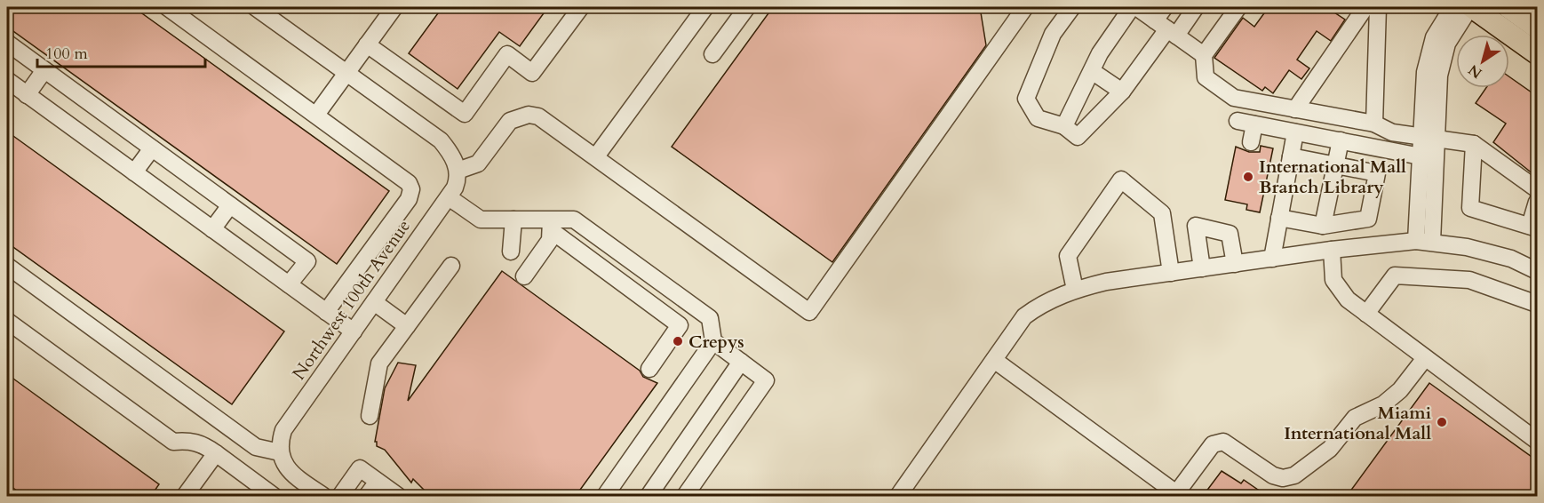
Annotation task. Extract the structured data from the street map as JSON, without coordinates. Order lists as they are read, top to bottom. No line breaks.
{"streets":{"street":["Northwest 100th Avenue"]},"places":["International Mall Branch Library","Crepys","Miami International Mall"],"scale_bar":"100 m","north":"bottom left"}
